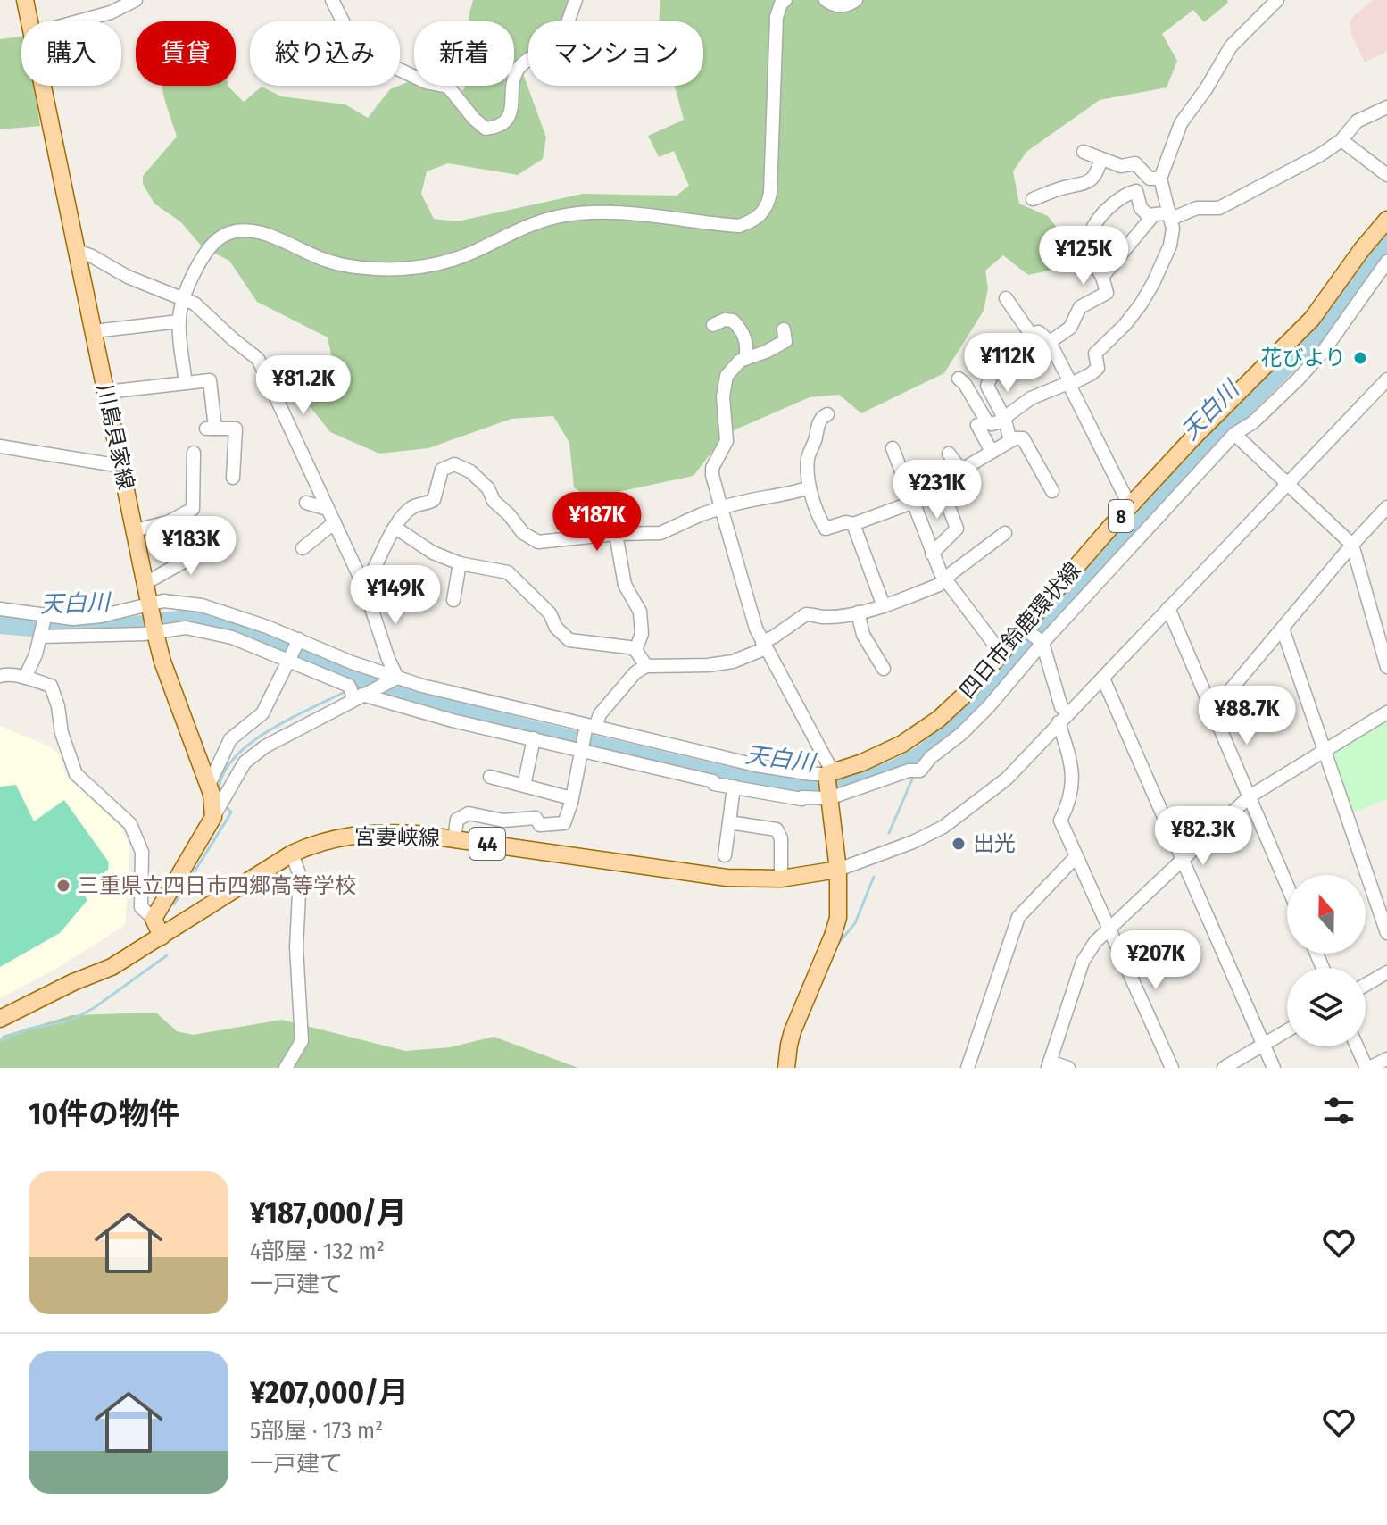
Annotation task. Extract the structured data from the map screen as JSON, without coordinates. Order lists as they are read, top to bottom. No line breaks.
{"streets":{"main road":["川島貝家線","8","四日市鈴鹿環状線","宮妻峡線","44"]},"water":["天白川"],"places":["花びより","出光","三重県立四日市四郷高等学校"],"north":"top","page":{"chip":["購入","賃貸","絞り込み","新着","マンション"],"price":["¥125K","¥112K","¥81.2K","¥231K","¥187K","¥183K","¥149K","¥88.7K","¥82.3K","¥207K"],"heading":"10件の物件","list":[{"name":"¥187,000/月","note":"4部屋 · 132 m² · 一戸建て"},{"name":"¥207,000/月","note":"5部屋 · 173 m² · 一戸建て"}]}}
